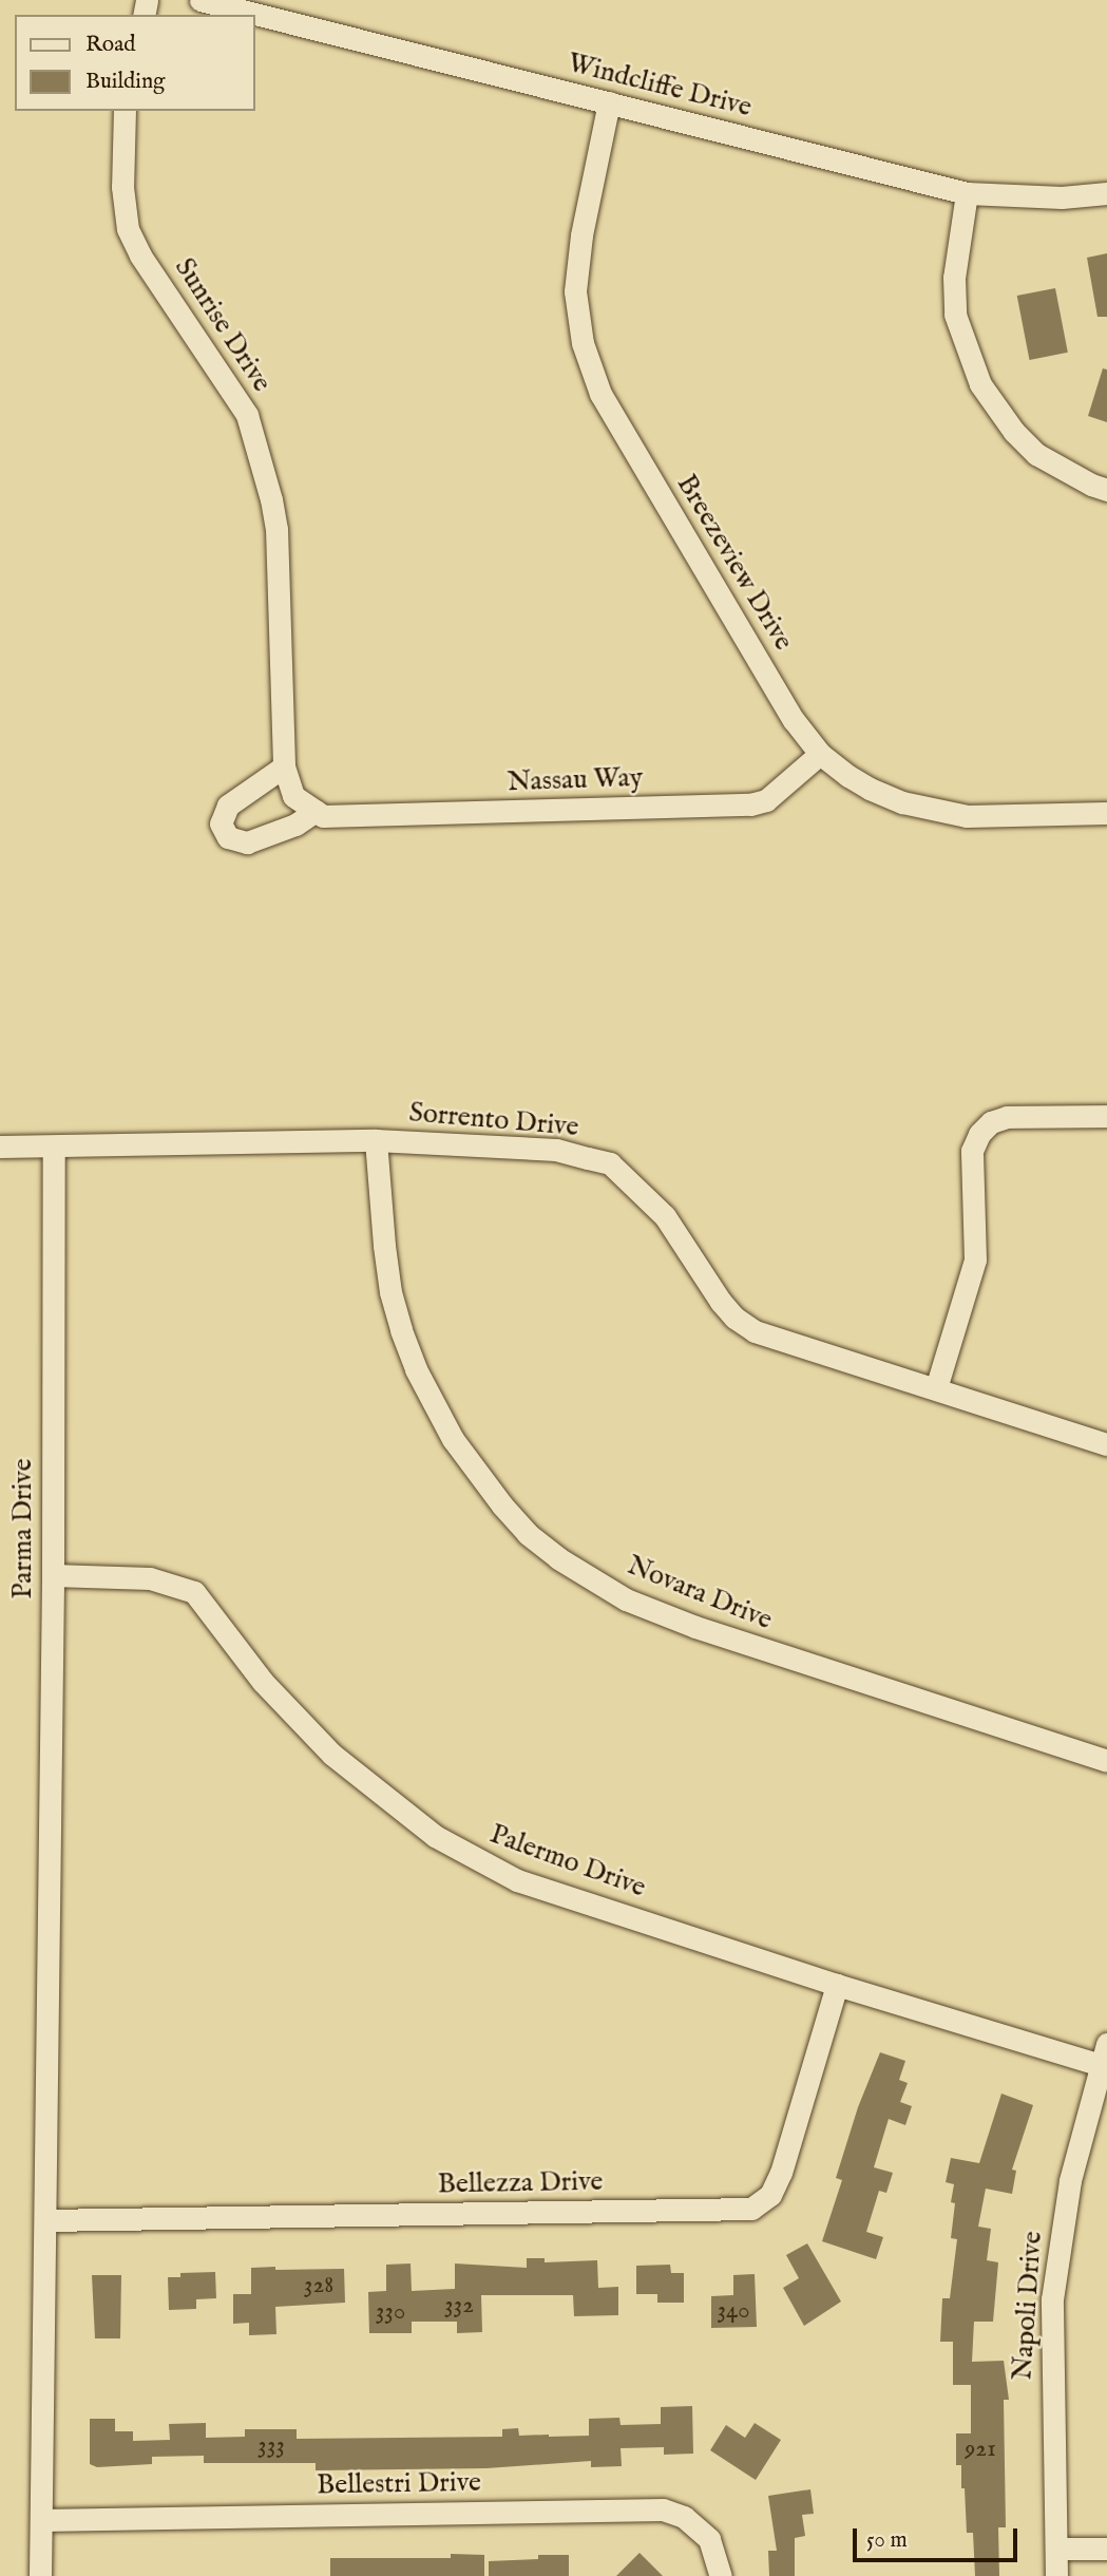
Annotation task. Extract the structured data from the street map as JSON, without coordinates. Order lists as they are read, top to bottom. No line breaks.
{"streets":{"street":["Windcliffe Drive","Sunrise Drive","Breezeview Drive","Nassau Way","Sorrento Drive","Parma Drive","Novara Drive","Palermo Drive","Bellezza Drive","Napoli Drive","Bellestri Drive"]},"crossings":[["Windcliffe Drive","Breezeview Drive"],["Sunrise Drive","Nassau Way"],["Breezeview Drive","Nassau Way"],["Sorrento Drive","Parma Drive"],["Sorrento Drive","Novara Drive"],["Parma Drive","Palermo Drive"],["Parma Drive","Bellezza Drive"],["Parma Drive","Bellestri Drive"],["Palermo Drive","Bellezza Drive"],["Palermo Drive","Napoli Drive"]],"house_numbers":["328","332","340","330","333","921"],"legend":["Road","Building"],"scale_bar":"50 m"}
